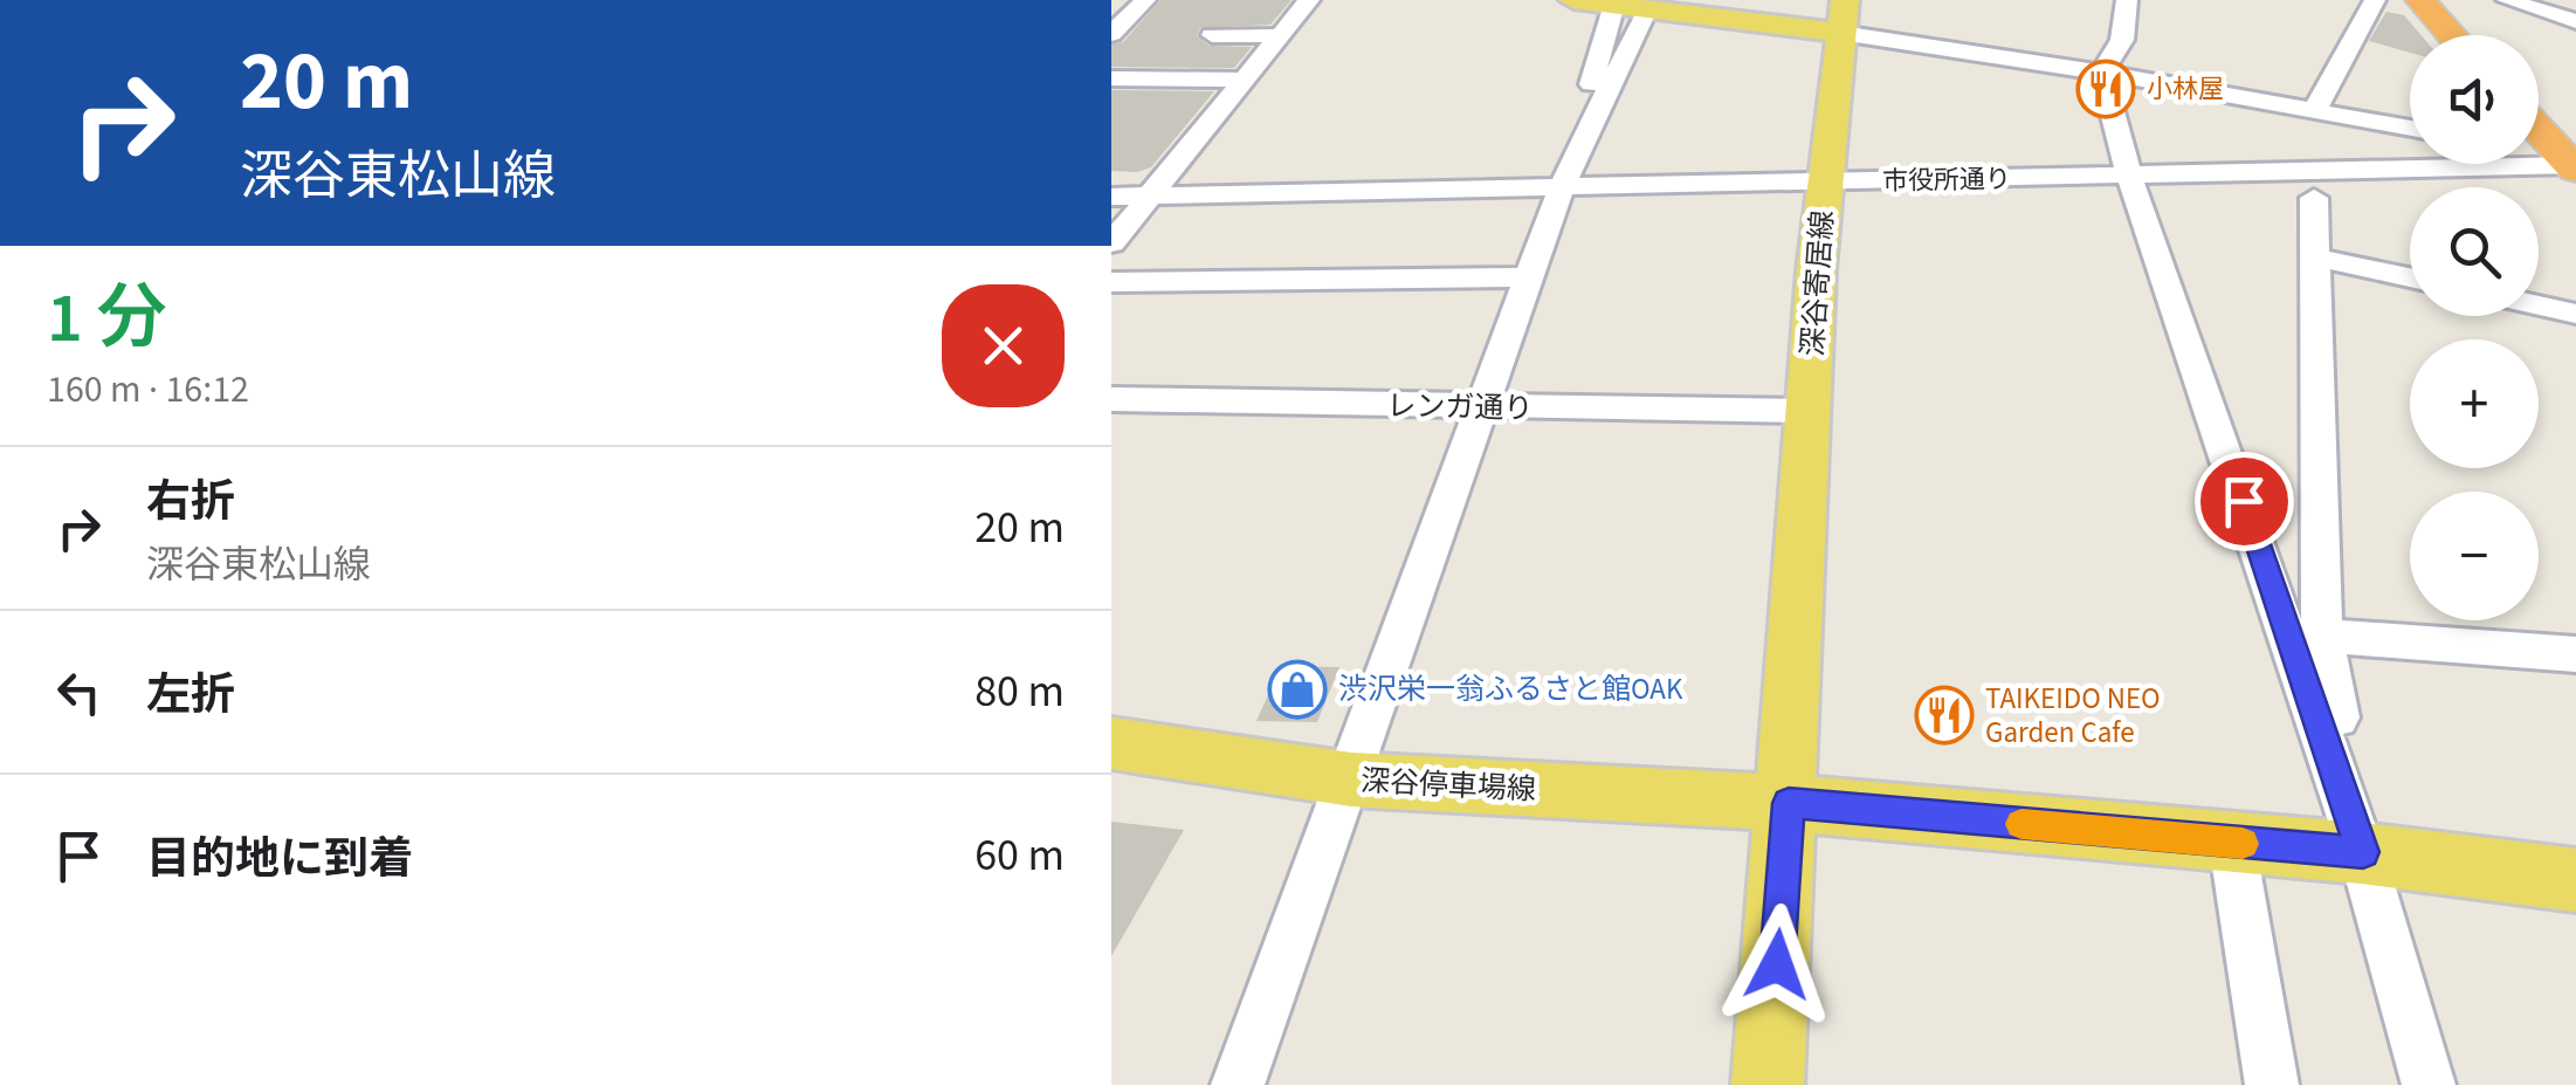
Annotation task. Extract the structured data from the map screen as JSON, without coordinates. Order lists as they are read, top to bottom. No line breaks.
{"streets":{"main road":["深谷寄居線","深谷停車場線"],"street":["市役所通り","レンガ通り"]},"crossings":[["市役所通り","深谷寄居線"],["深谷寄居線","レンガ通り"],["深谷寄居線","深谷停車場線"]],"places":{"restaurant":["小林屋","TAIKEIDO NEO Garden Cafe"],"shop":["渋沢栄一翁ふるさと館OAK"]},"page":{"turn":["20 m","深谷東松山線"],"map_buttons":["+","−"],"heading":["1 分","160 m · 16:12"],"list":[{"name":"右折","note":"深谷東松山線","value":"20 m"},{"name":"左折","value":"80 m"},{"name":"目的地に到着","value":"60 m"}]}}
